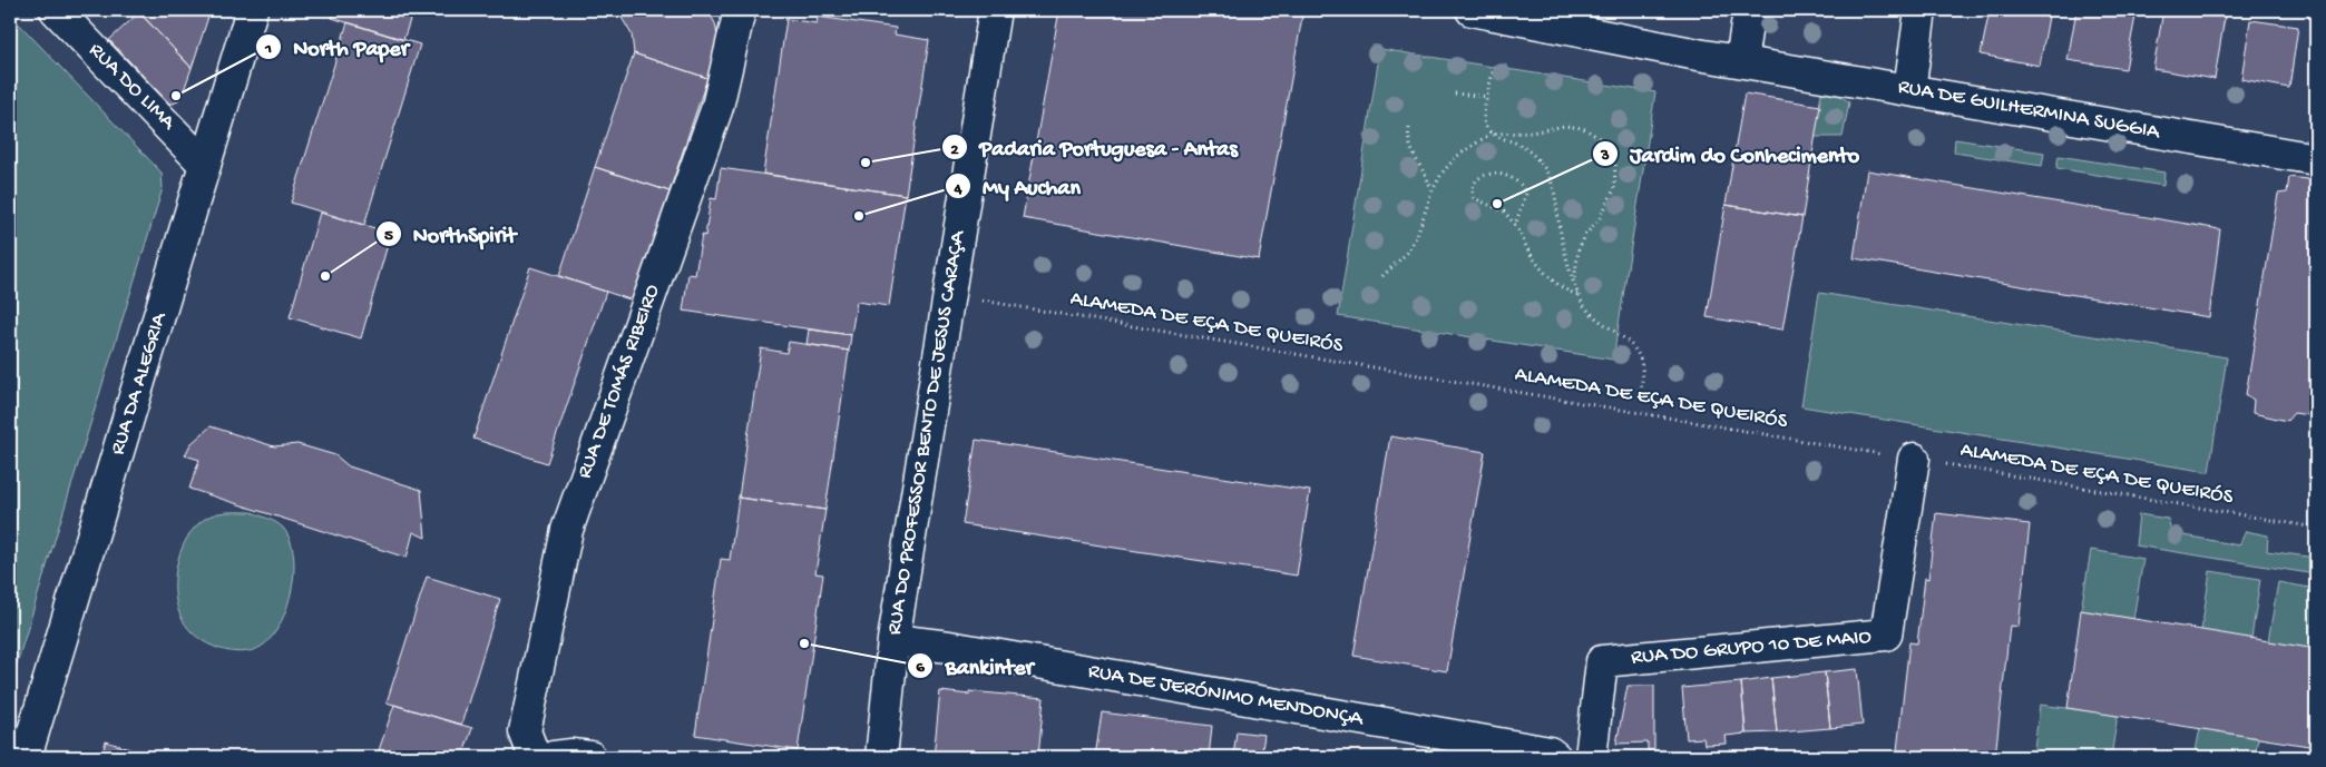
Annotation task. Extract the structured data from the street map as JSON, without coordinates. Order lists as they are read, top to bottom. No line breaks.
{"streets":{"street":["RUA DO LIMA","RUA DE GUILHERMINA SUGGIA","RUA DE TOMÁS RIBEIRO","RUA DA ALEGRIA","RUA DO PROFESSOR BENTO DE JESUS CARAÇA","RUA DO GRUPO 10 DE MAIO","RUA DE JERÓNIMO MENDONÇA"],"path":["ALAMEDA DE EÇA DE QUEIRÓS"]},"crossings":[["RUA DO LIMA","RUA DA ALEGRIA"],["ALAMEDA DE EÇA DE QUEIRÓS","RUA DO GRUPO 10 DE MAIO"],["RUA DO PROFESSOR BENTO DE JESUS CARAÇA","RUA DE JERÓNIMO MENDONÇA"]],"places":["North Paper","Padaria Portuguesa - Antas","Jardim do Conhecimento","My Auchan","NorthSpirit","Bankinter"]}
